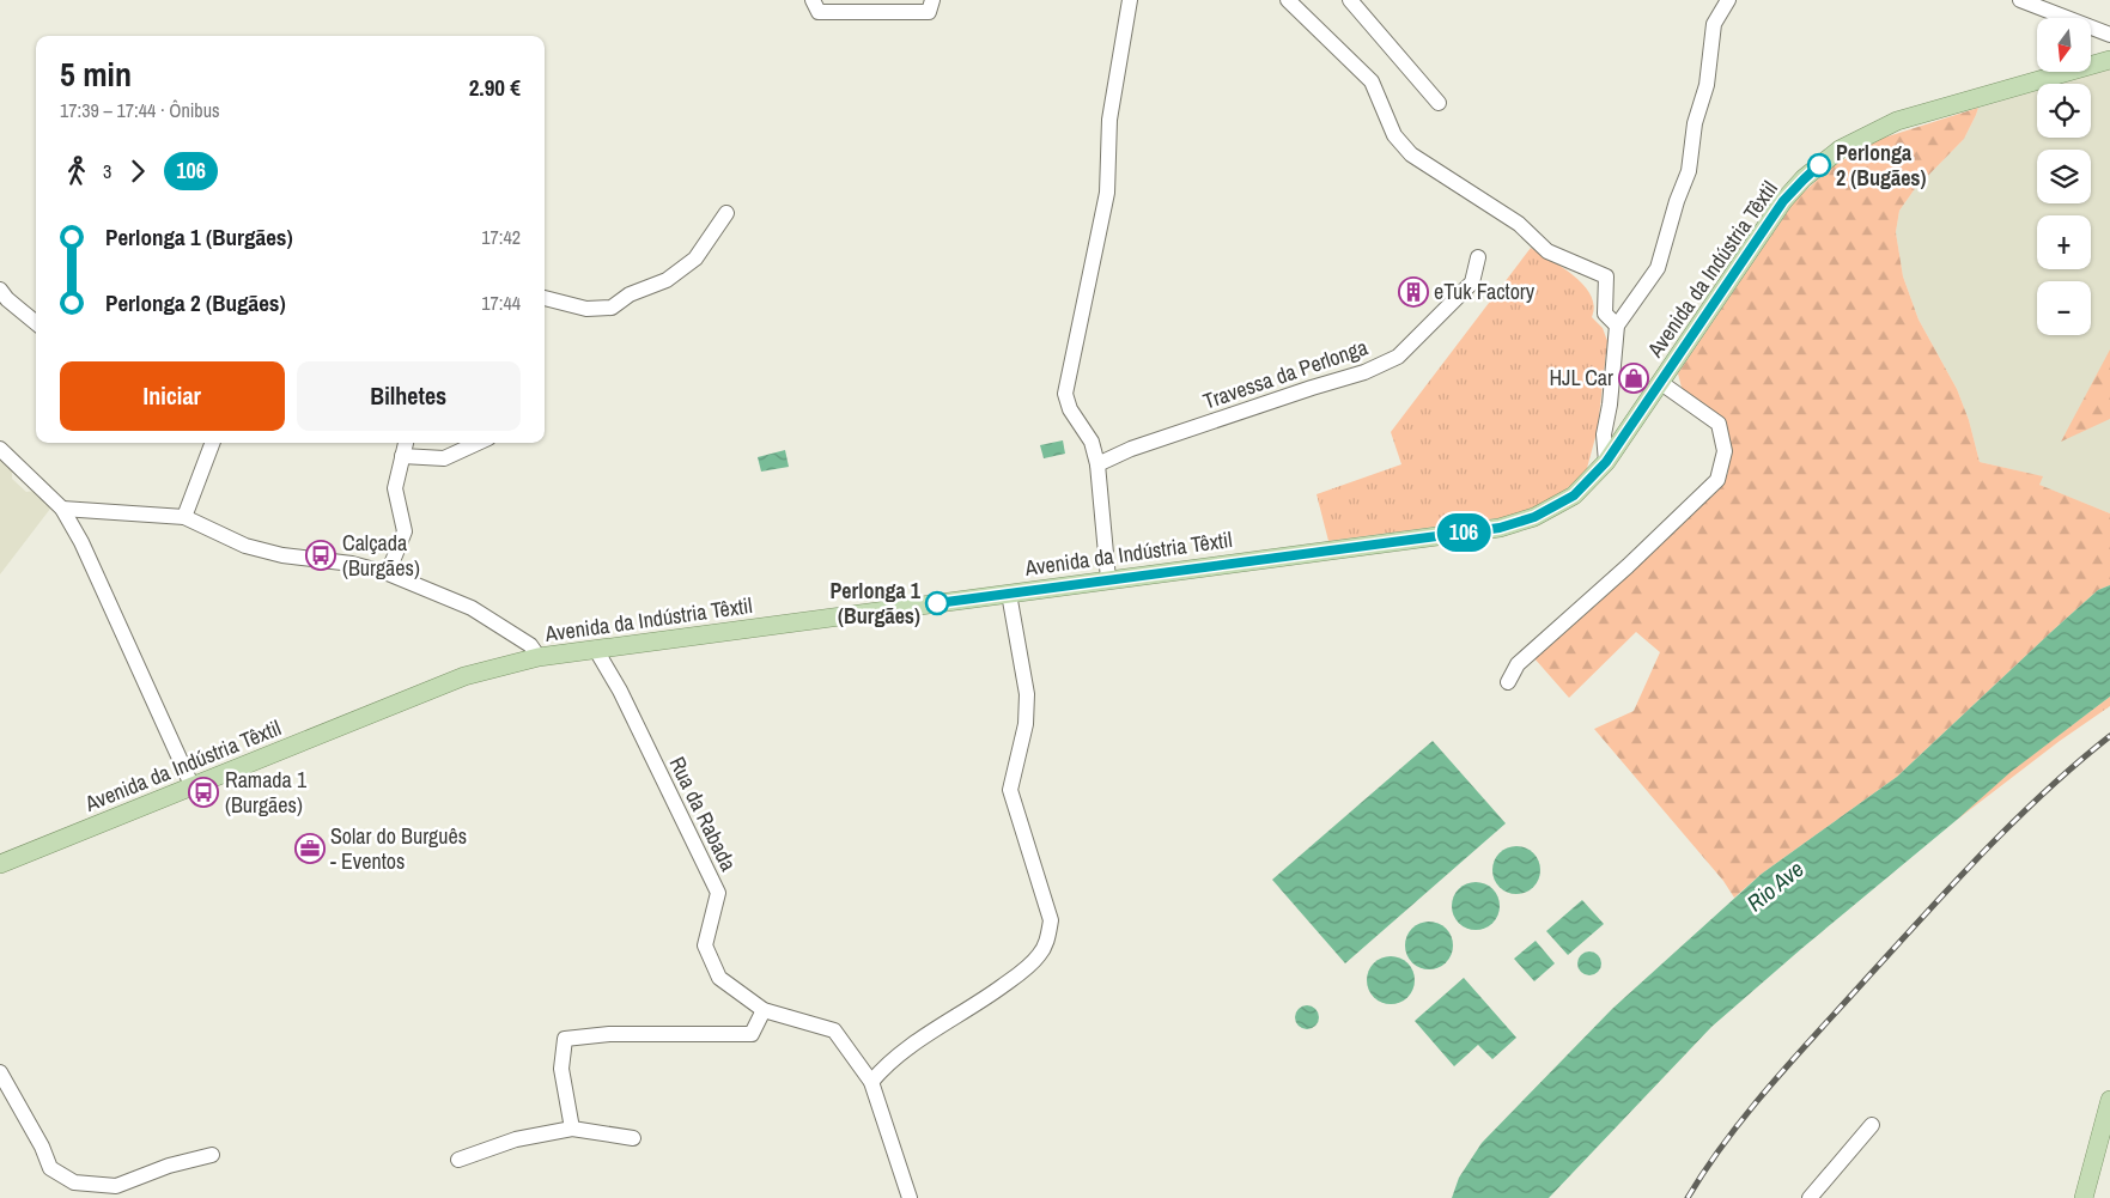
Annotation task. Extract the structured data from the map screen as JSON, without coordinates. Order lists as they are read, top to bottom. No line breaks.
{"streets":{"main road":["Avenida da Indústria Têxtil"],"street":["Travessa da Perlonga","Rua da Rabada"]},"crossings":[["Avenida da Indústria Têxtil","Rua da Rabada"]],"water":["Rio Ave"],"places":{"other":["Perlonga 2 (Bugães)","Perlonga 1 (Burgães)"],"building":["eTuk Factory"],"shop":["HJL Car"],"bus stop":["Calçada (Burgães)","Ramada 1 (Burgães)"],"office":["Solar do Burguês - Eventos"]},"lines":["bus line 106"],"north":"bottom","page":{"on_map":"106","map_buttons":["+","−"],"heading":["5 min","17:39 – 17:44 · Ônibus","2.90 €"],"legs":["3","106"],"list":[{"name":"Perlonga 1 (Burgães)","value":"17:42"},{"name":"Perlonga 2 (Bugães)","value":"17:44"}],"buttons":["Iniciar","Bilhetes"]}}
